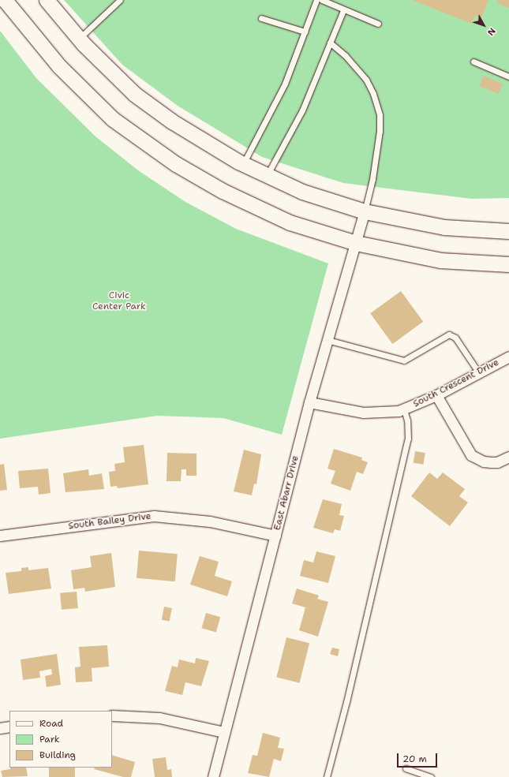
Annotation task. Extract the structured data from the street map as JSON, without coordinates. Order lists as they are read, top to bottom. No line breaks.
{"streets":{"street":["South Crescent Drive","East Abarr Drive","South Bailey Drive"]},"crossings":[["South Crescent Drive","East Abarr Drive"],["East Abarr Drive","South Bailey Drive"]],"parks":["Civic Center Park"],"legend":["Road","Park","Building"],"scale_bar":"20 m","north":"bottom right"}
